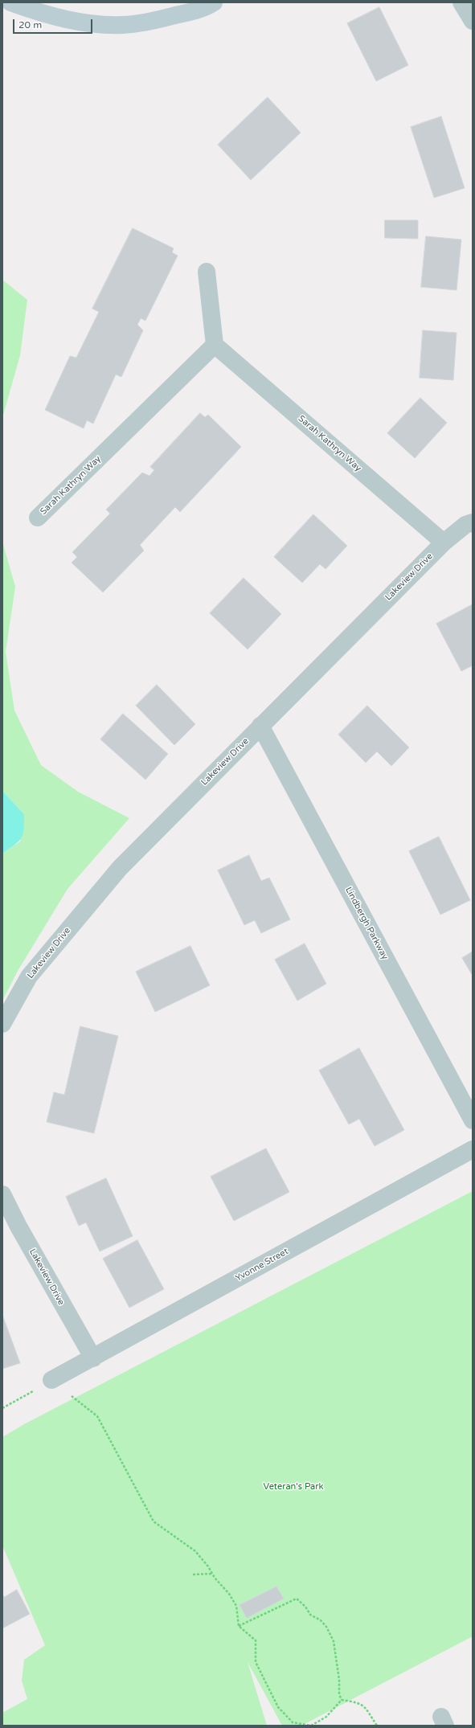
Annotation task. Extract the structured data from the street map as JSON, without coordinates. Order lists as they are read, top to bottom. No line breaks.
{"streets":{"street":["Sarah Kathryn Way","Lakeview Drive","Lindbergh Parkway","Yvonne Street"]},"crossings":[["Sarah Kathryn Way","Lakeview Drive"],["Lakeview Drive","Lindbergh Parkway"],["Lakeview Drive","Yvonne Street"]],"parks":["Veteran's Park"],"scale_bar":"20 m"}
